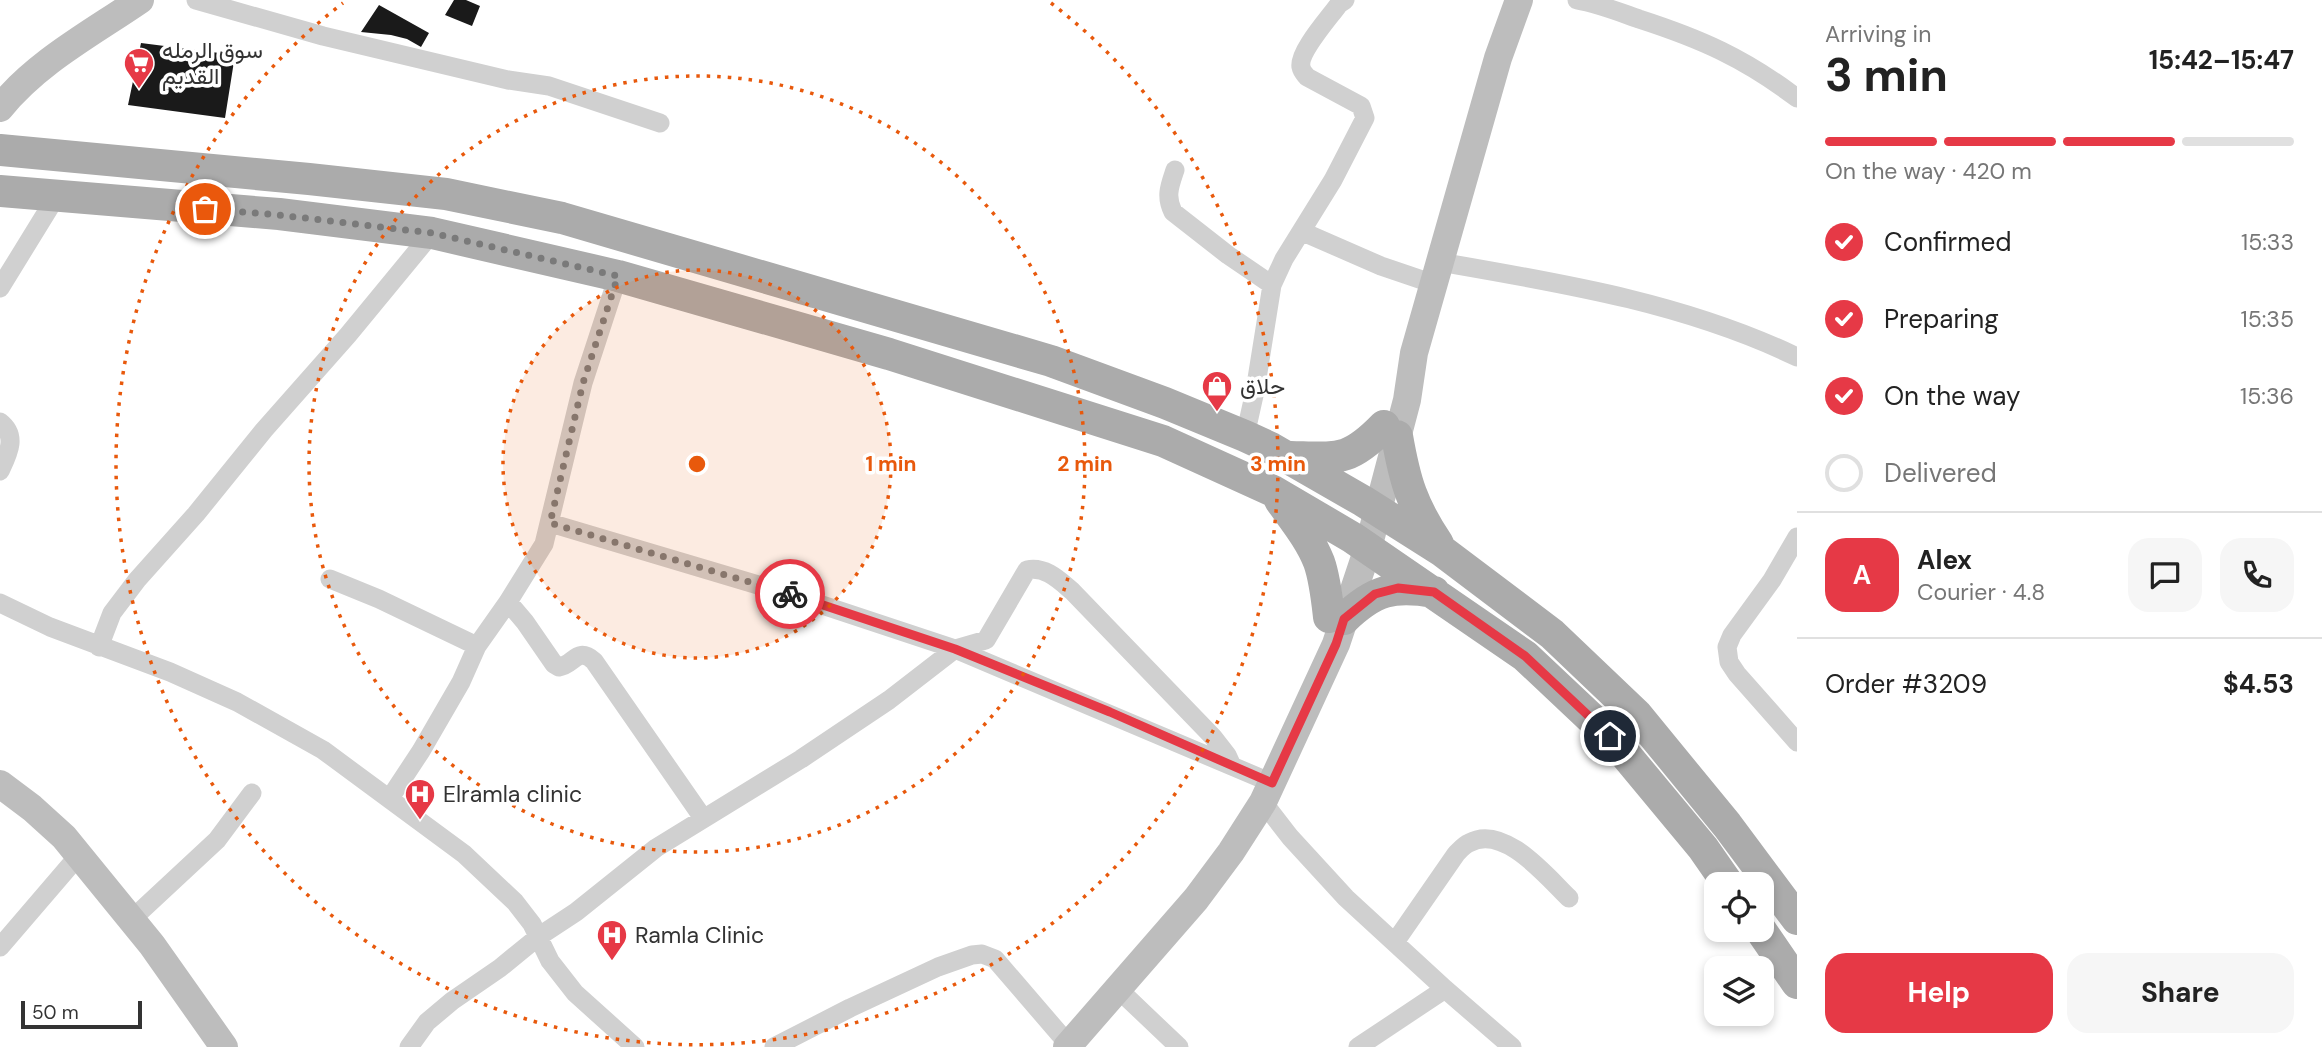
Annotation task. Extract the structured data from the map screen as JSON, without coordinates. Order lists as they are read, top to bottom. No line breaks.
{"places":{"supermarket":["سوق الرمله القديم"],"shop":["حلاق"],"hospital":["Elramla clinic","Ramla Clinic"]},"scale_bar":"50 m","page":{"heading":["3 min","Arriving in","15:42–15:47"],"panel":["Alex","Courier · 4.8","Order #3209","$4.53"],"bar":"On the way · 420 m","list":[["Confirmed","15:33"],["Preparing","15:35"],["On the way","15:36"],"Delivered"],"round":"A","buttons":["Help","Share"],"scale":"50 m"},"rings":["1 min","2 min","3 min"]}
